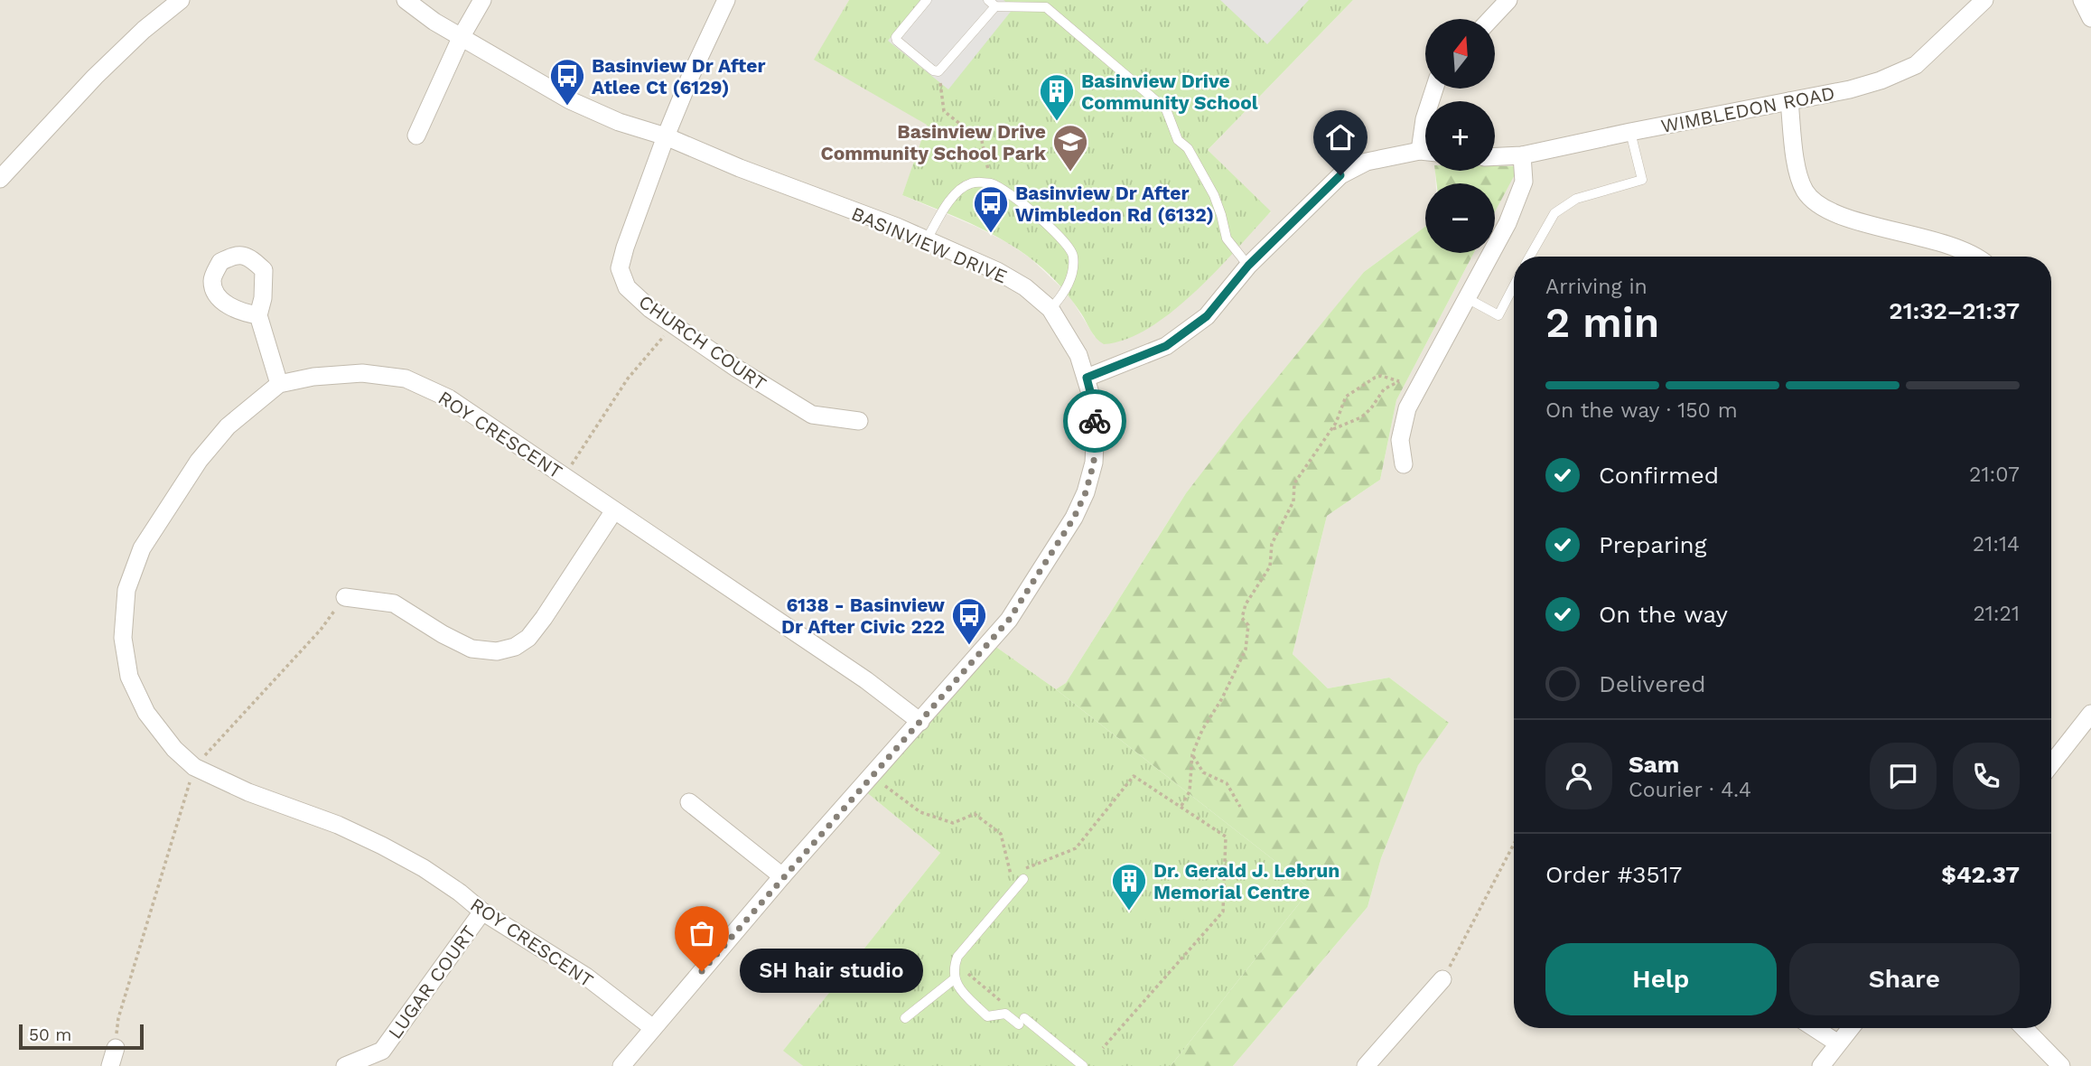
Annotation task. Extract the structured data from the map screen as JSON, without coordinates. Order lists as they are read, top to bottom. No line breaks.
{"streets":{"street":["WIMBLEDON ROAD","BASINVIEW DRIVE","CHURCH COURT","ROY CRESCENT","LUGAR COURT"]},"crossings":[["BASINVIEW DRIVE","CHURCH COURT"],["BASINVIEW DRIVE","ROY CRESCENT"],["ROY CRESCENT","LUGAR COURT"]],"places":{"bus stop":["Basinview Dr After Atlee Ct (6129)","Basinview Dr After Wimbledon Rd (6132)","6138 - Basinview Dr After Civic 222"],"building":["Basinview Drive Community School","Dr. Gerald J. Lebrun Memorial Centre"],"school or university":["Basinview Drive Community School Park"],"other":["SH hair studio"]},"scale_bar":"50 m","north":"top","page":{"map_buttons":["+","−"],"heading":["2 min","Arriving in","21:32–21:37"],"panel":["Sam","Courier · 4.4","Order #3517","$42.37"],"bar":"On the way · 150 m","list":[["Confirmed","21:07"],["Preparing","21:14"],["On the way","21:21"],"Delivered"],"buttons":["Help","Share"],"bubble":"SH hair studio","scale":"50 m"}}
